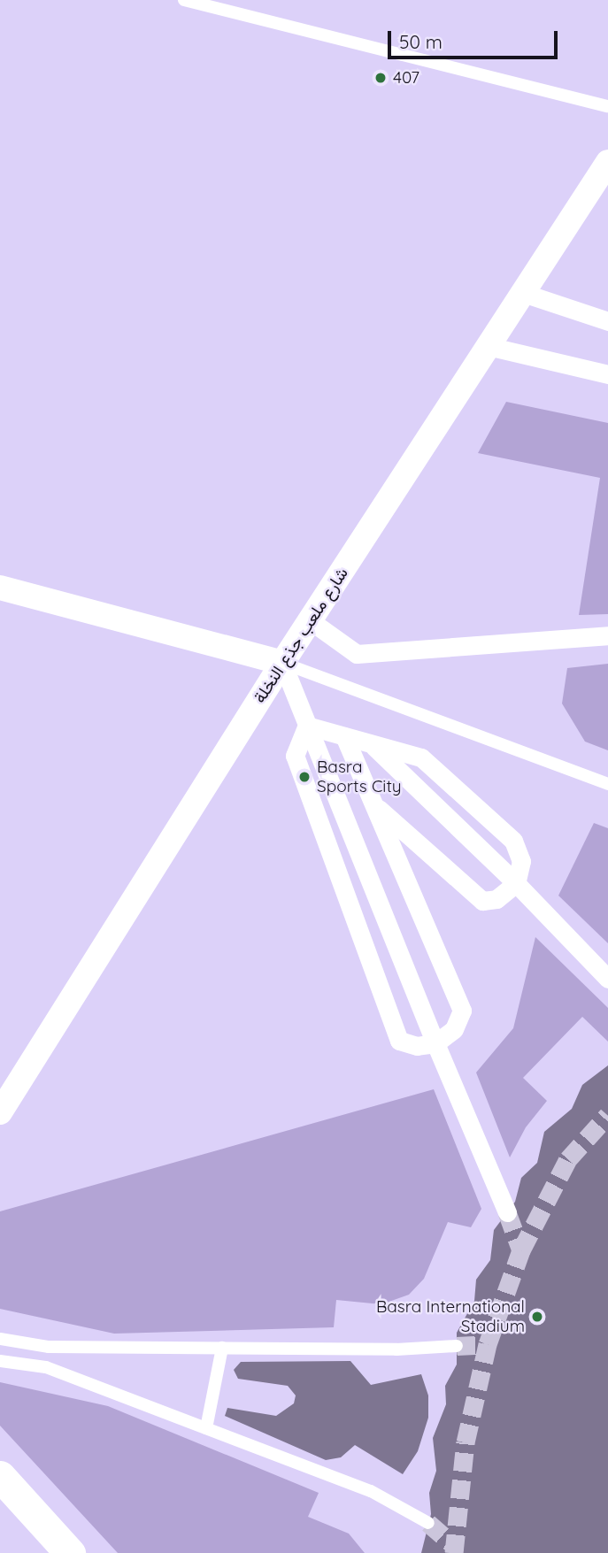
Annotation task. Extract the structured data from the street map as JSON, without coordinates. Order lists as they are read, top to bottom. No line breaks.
{"streets":{"street":["شارع ملعب جذع النخلة"]},"places":["407","Basra Sports City","Basra International Stadium"],"scale_bar":"50 m"}
